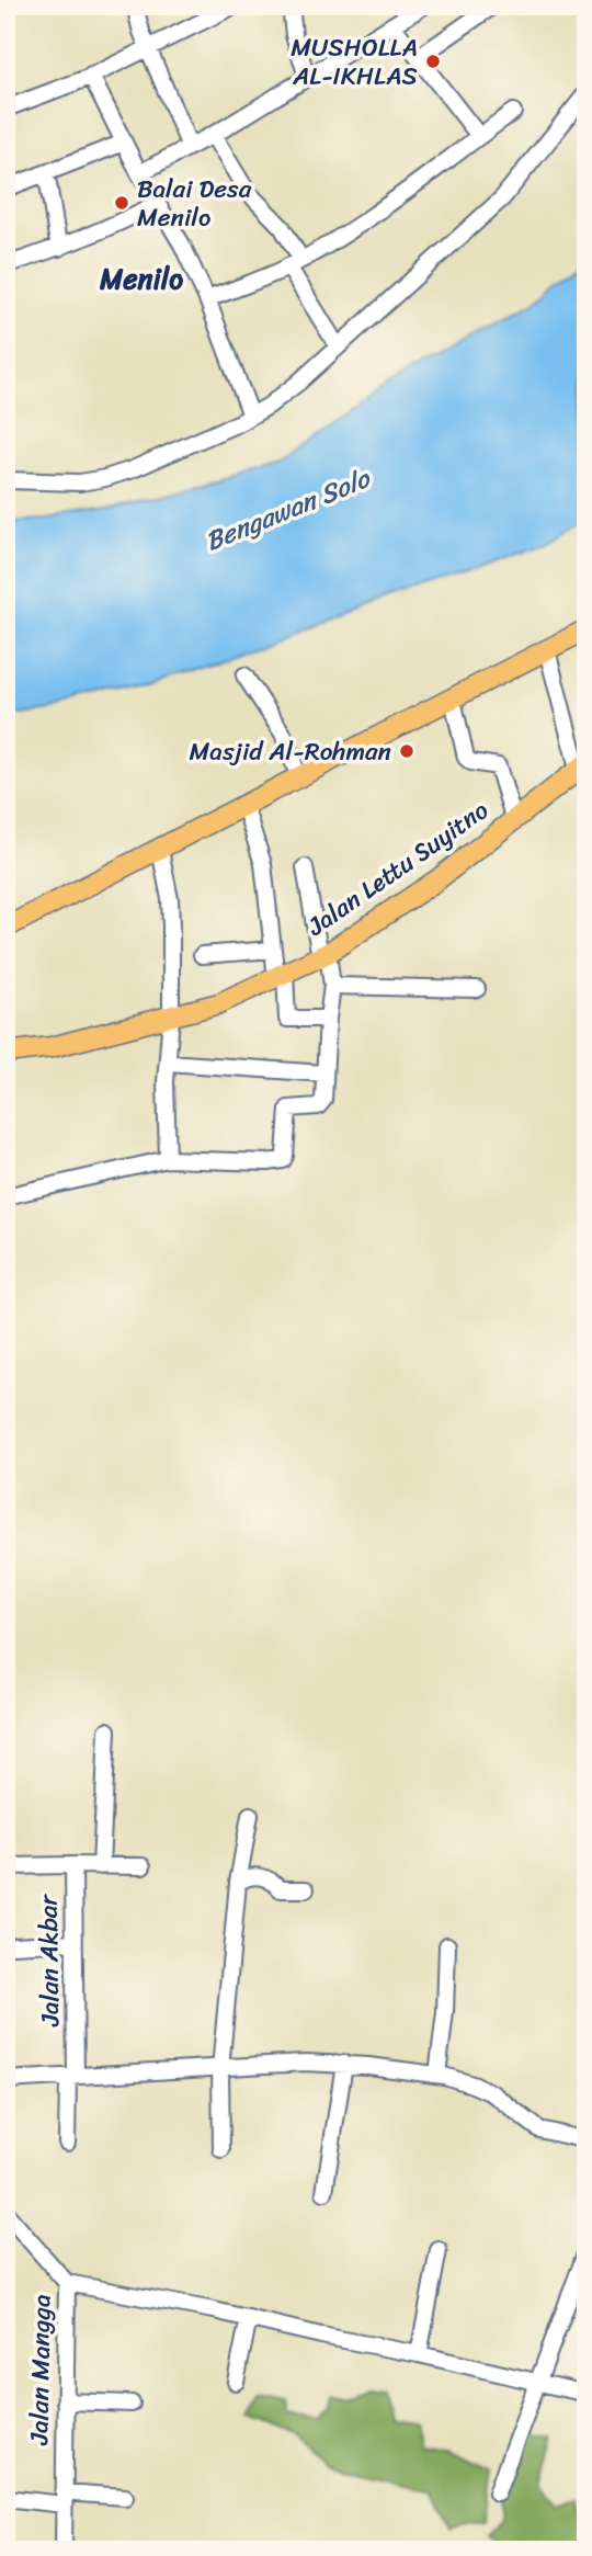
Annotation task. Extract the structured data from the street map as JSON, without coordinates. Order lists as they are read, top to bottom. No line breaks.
{"streets":{"main road":["Jalan Lettu Suyitno"],"street":["Jalan Akbar","Jalan Mangga"]},"districts":["Menilo"],"water":["Bengawan Solo"],"places":["MUSHOLLA AL-IKHLAS","Balai Desa Menilo","Masjid Al-Rohman"]}
